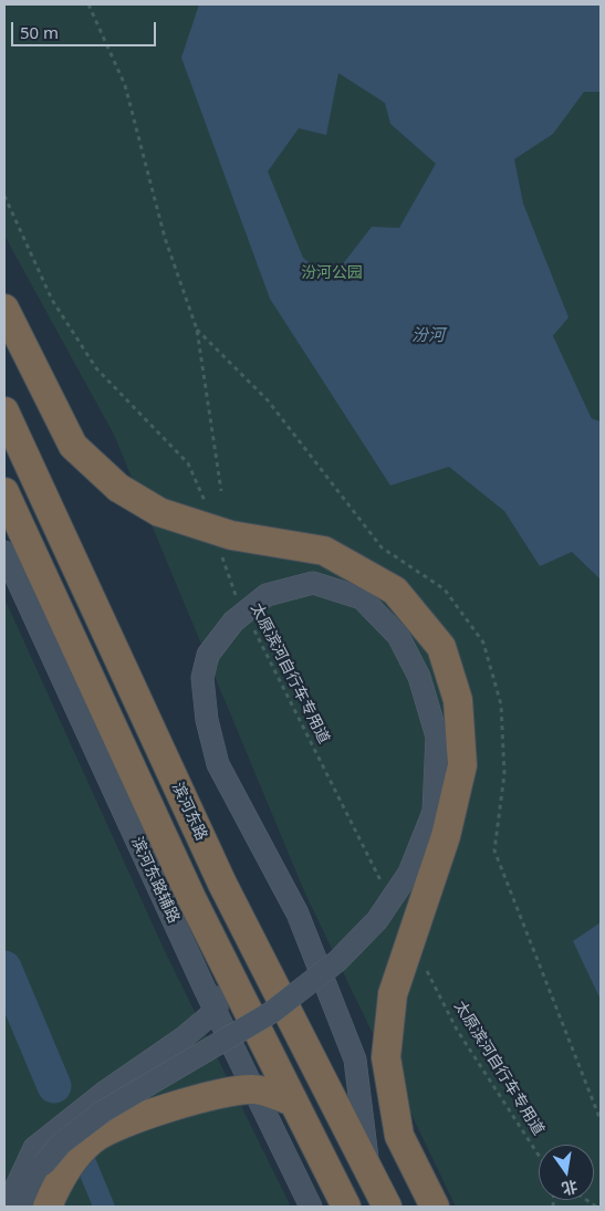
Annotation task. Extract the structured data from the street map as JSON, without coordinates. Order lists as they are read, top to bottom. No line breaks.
{"streets":{"highway":["滨河东路"],"main road":["滨河东路辅路"],"path":["太原滨河自行车专用道"]},"water":["汾河"],"parks":["汾河公园"],"scale_bar":"50 m","north":"bottom"}
